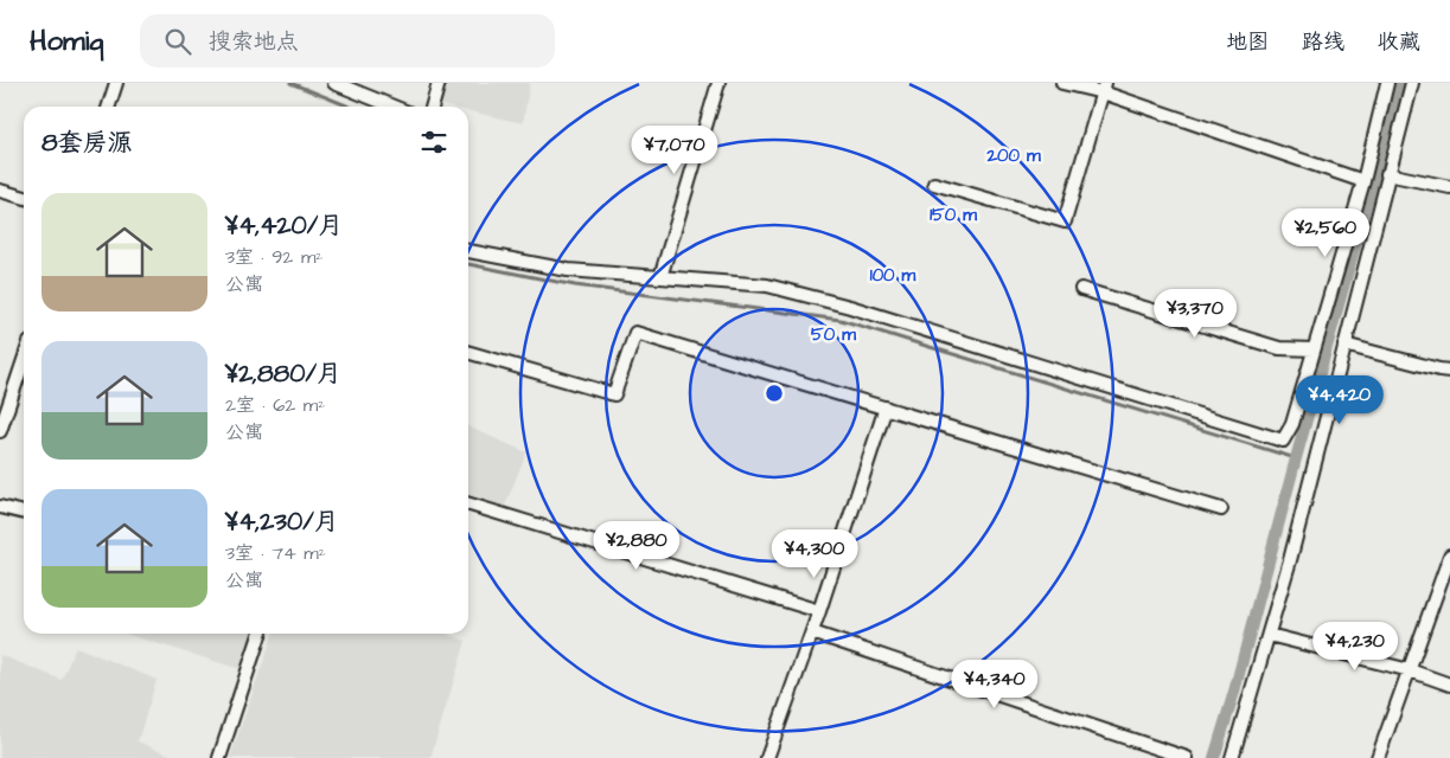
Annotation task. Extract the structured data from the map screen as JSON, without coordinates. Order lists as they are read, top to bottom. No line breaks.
{"page":{"header":"Homiq","search":"搜索地点","nav":["地图","路线","收藏"],"heading":"8套房源","price":["¥7,070","¥2,560","¥3,370","¥4,420","¥2,880","¥4,300","¥4,230","¥4,340"],"list":[{"name":"¥4,420/月","note":"3室 · 92 m² · 公寓"},{"name":"¥2,880/月","note":"2室 · 62 m² · 公寓"},{"name":"¥4,230/月","note":"3室 · 74 m² · 公寓"}]},"rings":["200 m","150 m","100 m","50 m"]}
